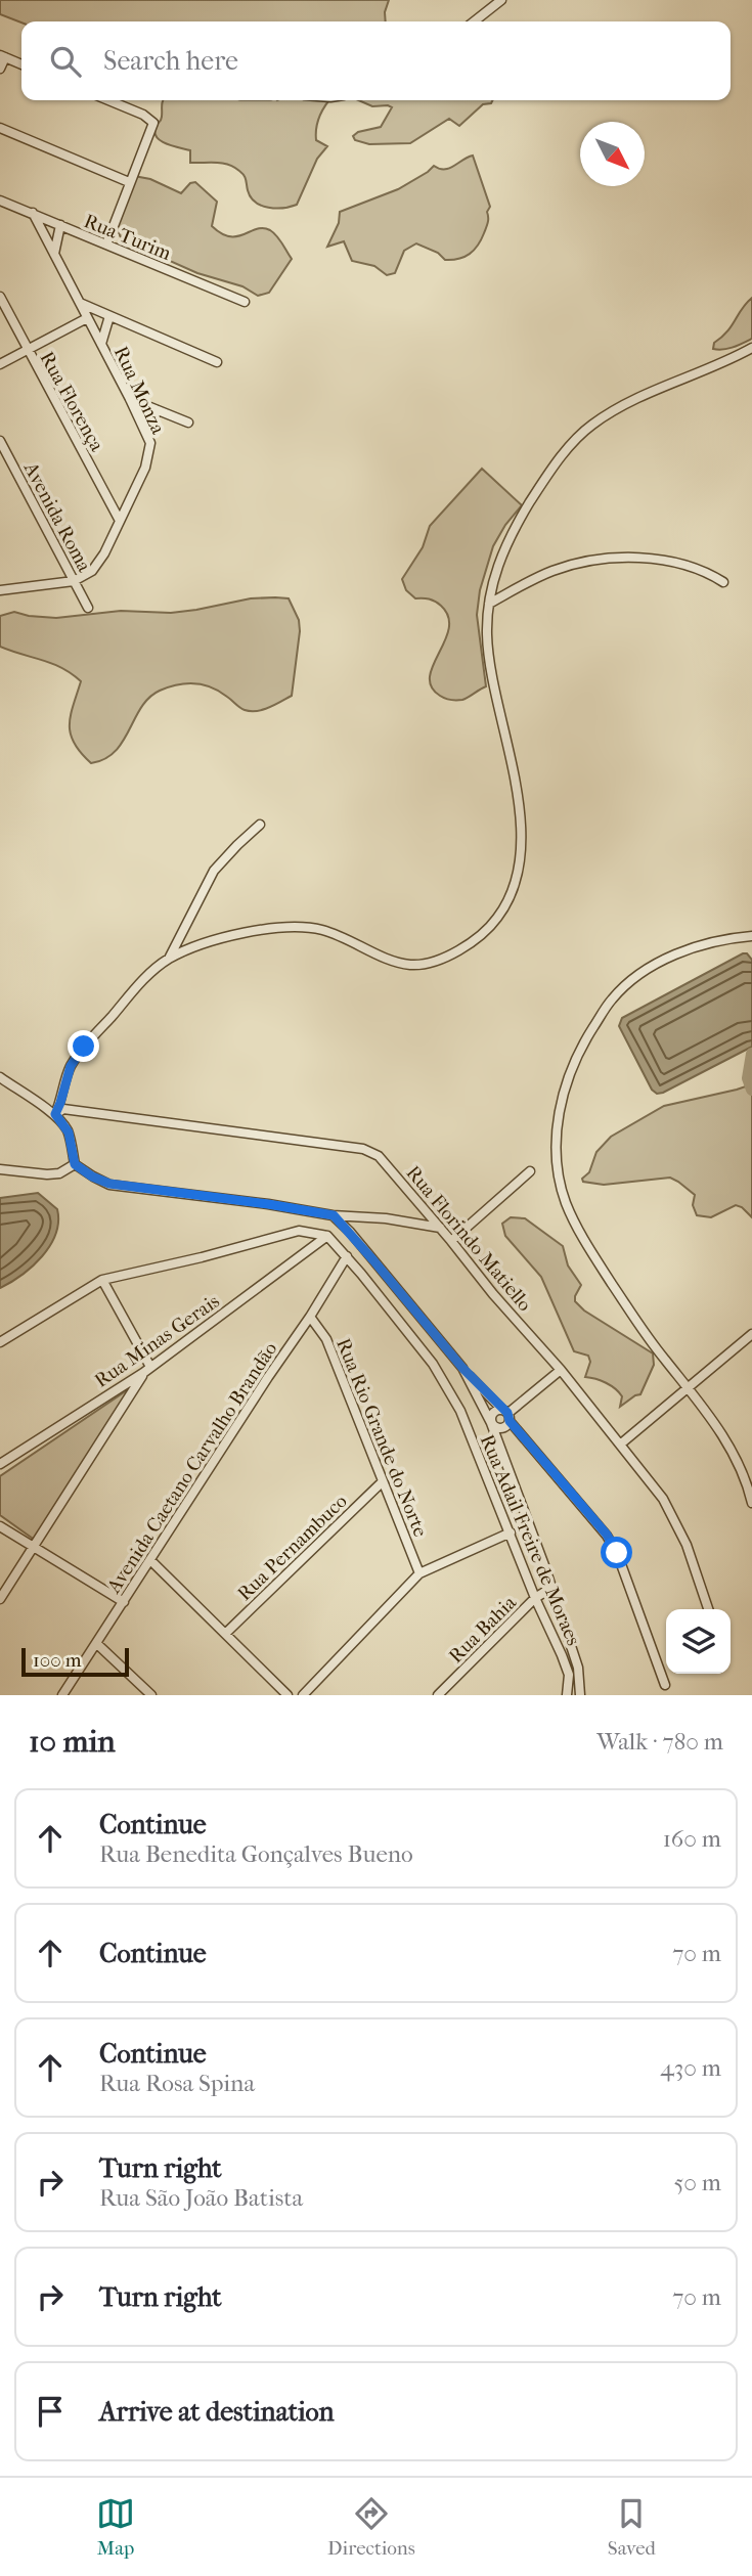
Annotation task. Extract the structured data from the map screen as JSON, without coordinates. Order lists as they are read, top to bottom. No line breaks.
{"streets":{"street":["Rua Turim","Rua Monza","Rua Florença","Avenida Roma","Rua Florindo Matiello","Rua Minas Gerais","Rua Rio Grande do Norte","Avenida Caetano Carvalho Brandão","Rua Adail Freire de Moraes","Rua Pernambuco","Rua Bahia"]},"crossings":[["Rua Turim","Rua Monza"],["Rua Monza","Rua Florença"],["Rua Monza","Avenida Roma"],["Rua Minas Gerais","Rua Adail Freire de Moraes"],["Rua Rio Grande do Norte","Avenida Caetano Carvalho Brandão"],["Rua Rio Grande do Norte","Rua Pernambuco"],["Avenida Caetano Carvalho Brandão","Rua Adail Freire de Moraes"],["Rua Adail Freire de Moraes","Rua Bahia"]],"scale_bar":"100 m","north":"bottom right","page":{"search":"Search here","scale":"100 m","heading":["10 min","Walk · 780 m"],"list":[["Continue","Rua Benedita Gonçalves Bueno","160 m"],["Continue","70 m"],["Continue","Rua Rosa Spina","430 m"],["Turn right","Rua São João Batista","50 m"],["Turn right","70 m"],"Arrive at destination"],"nav":["Map","Directions","Saved"]}}
